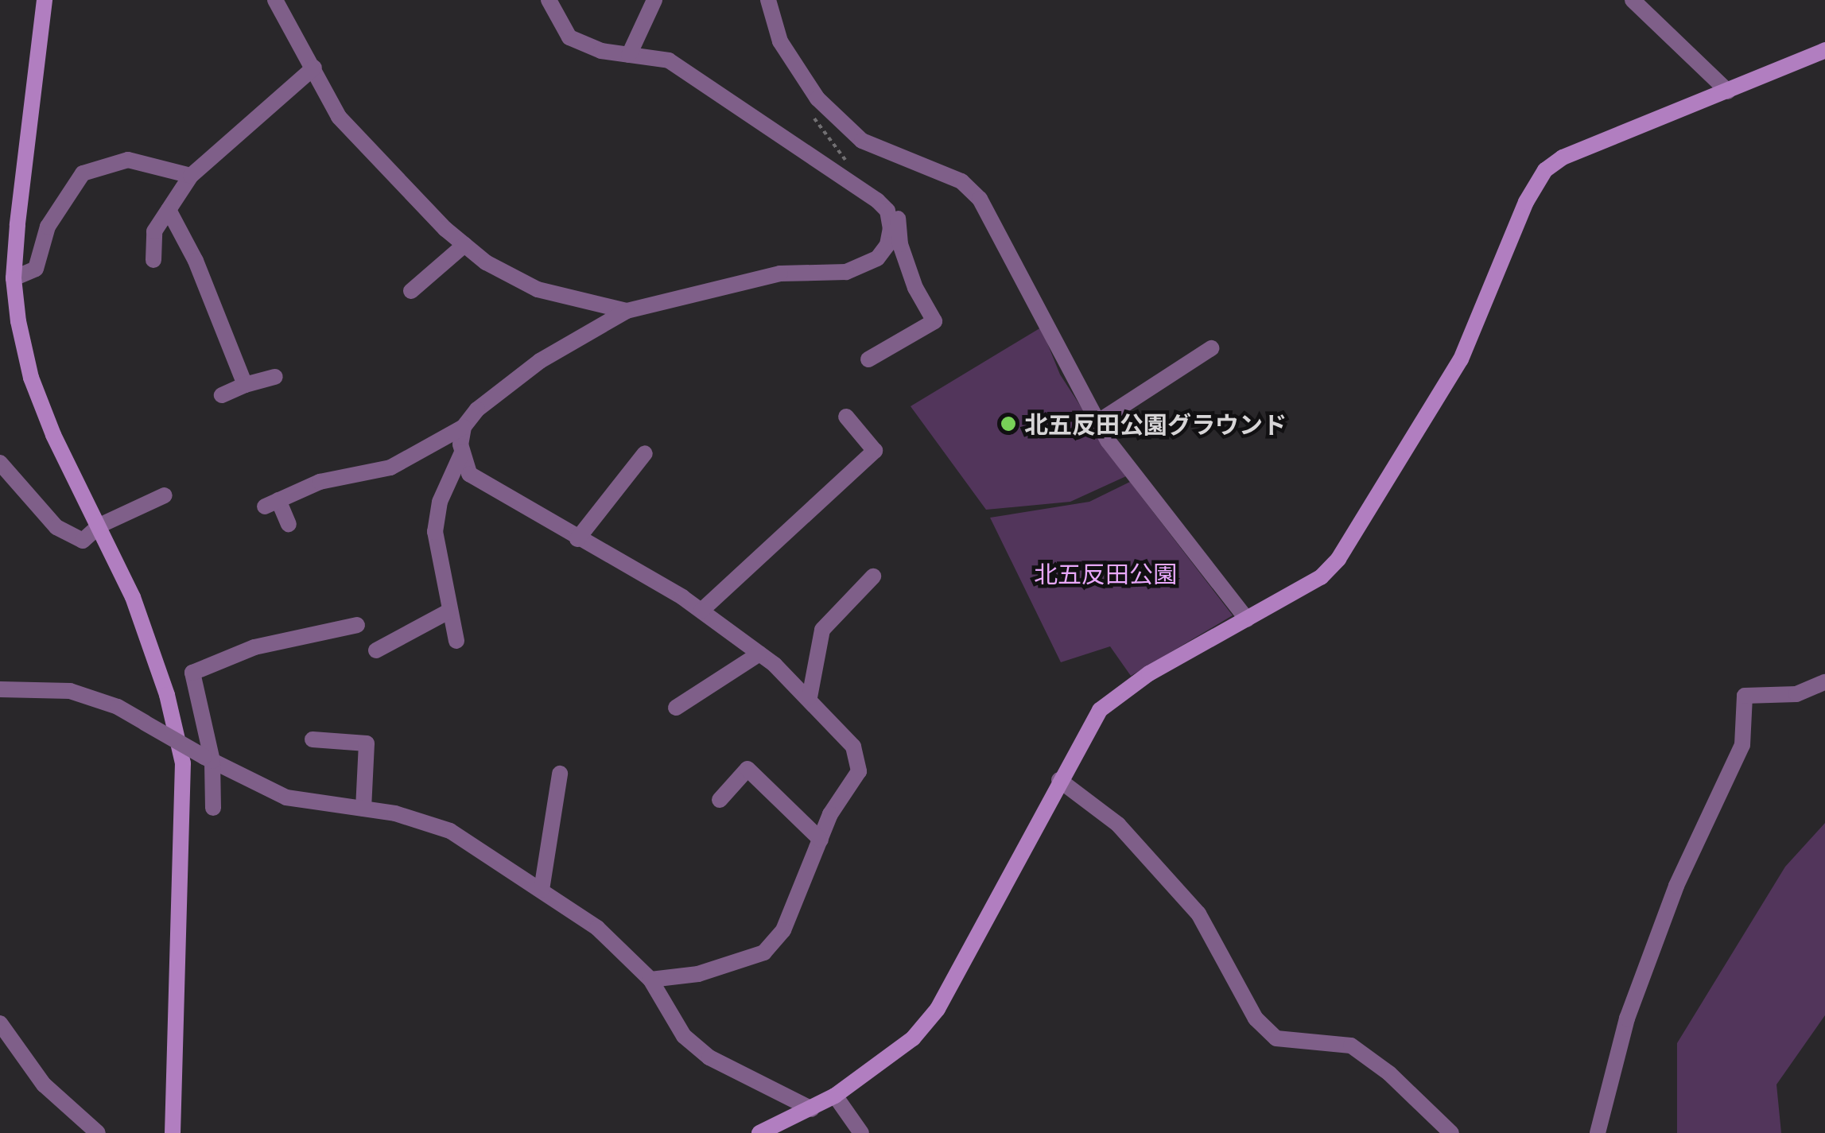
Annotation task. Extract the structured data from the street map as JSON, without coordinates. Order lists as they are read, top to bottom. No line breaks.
{"parks":["北五反田公園"],"places":["北五反田公園グラウンド"]}
